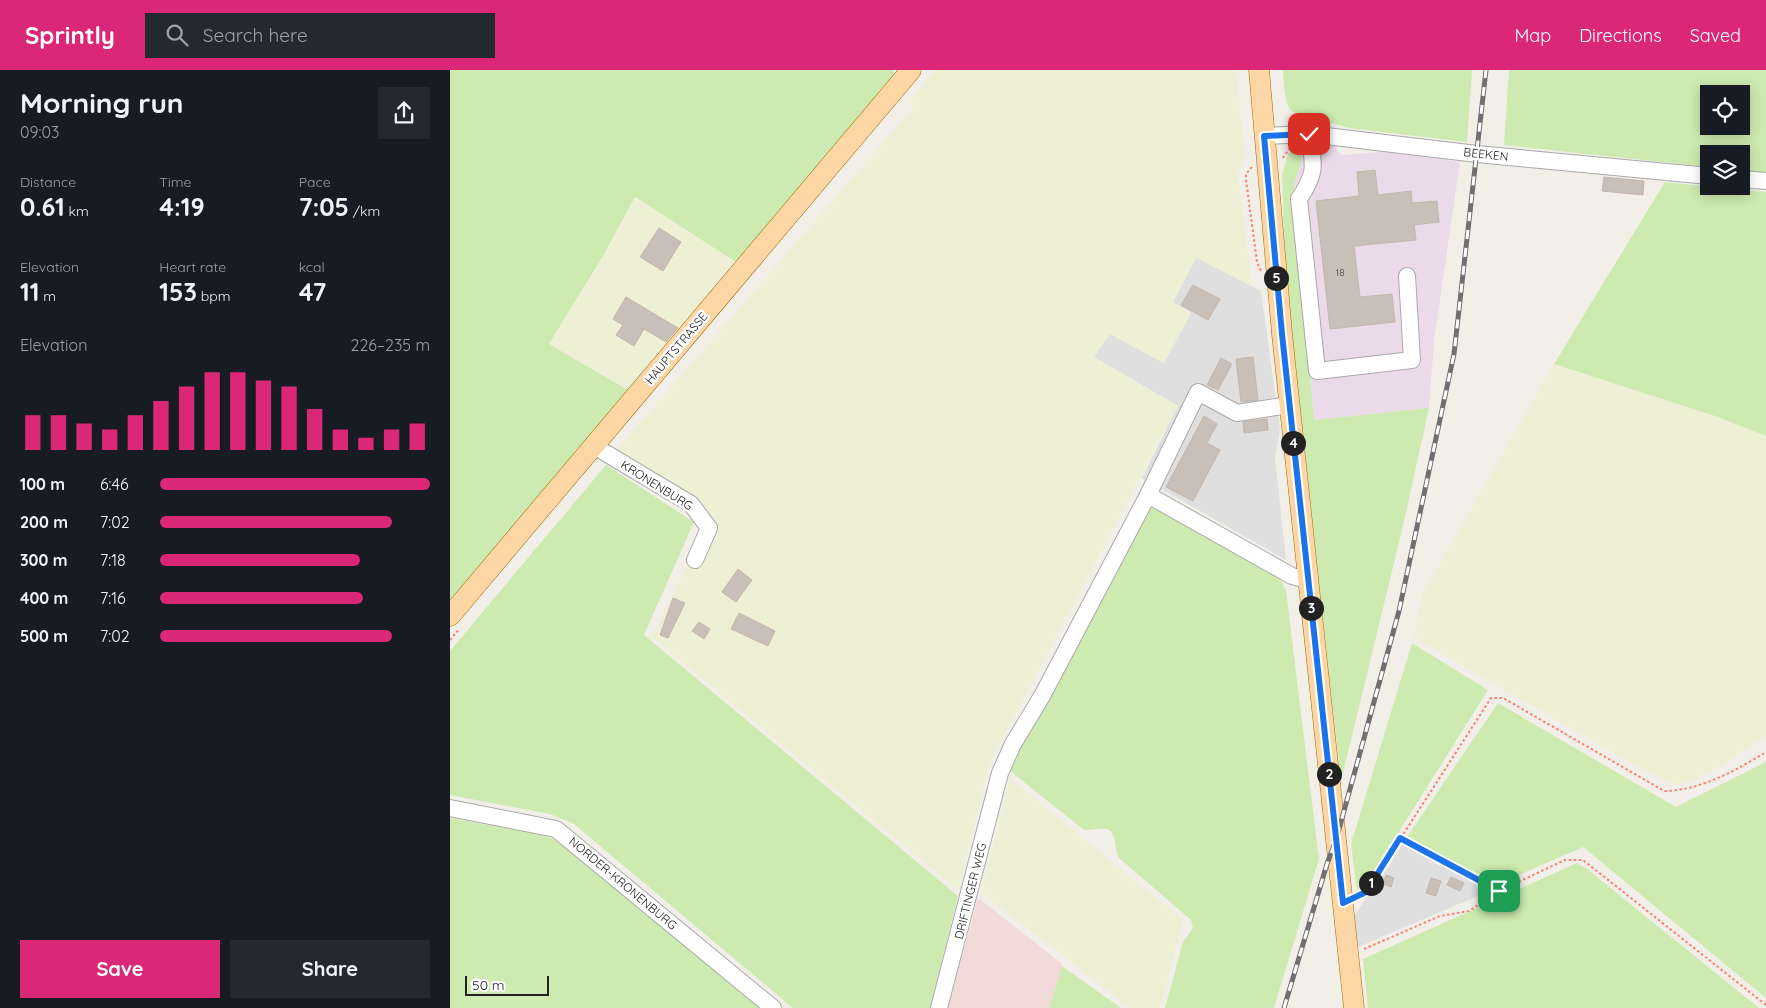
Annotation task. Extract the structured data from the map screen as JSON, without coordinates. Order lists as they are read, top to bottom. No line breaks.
{"streets":{"main road":["HAUPTSTRASSE"],"street":["BEEKEN","KRONENBURG","NORDER-KRONENBURG","DRIFTINGER WEG"]},"crossings":[["HAUPTSTRASSE","KRONENBURG"]],"house_numbers":["18"],"scale_bar":"50 m","page":{"header":"Sprintly","search":"Search here","nav":["Map","Directions","Saved"],"heading":["Morning run","09:03"],"stats":[["Distance","0.61 km"],["Time","4:19"],["Pace","7:05 /km"],["Elevation","11 m"],["Heart rate","153 bpm"],["kcal","47"]],"pins":["5","4","3","2","1"],"chart":["Elevation","226–235 m"],"list":[{"name":"100 m","note":"6:46"},{"name":"200 m","note":"7:02"},{"name":"300 m","note":"7:18"},{"name":"400 m","note":"7:16"},{"name":"500 m","note":"7:02"}],"buttons":["Save","Share"],"scale":"50 m"}}
